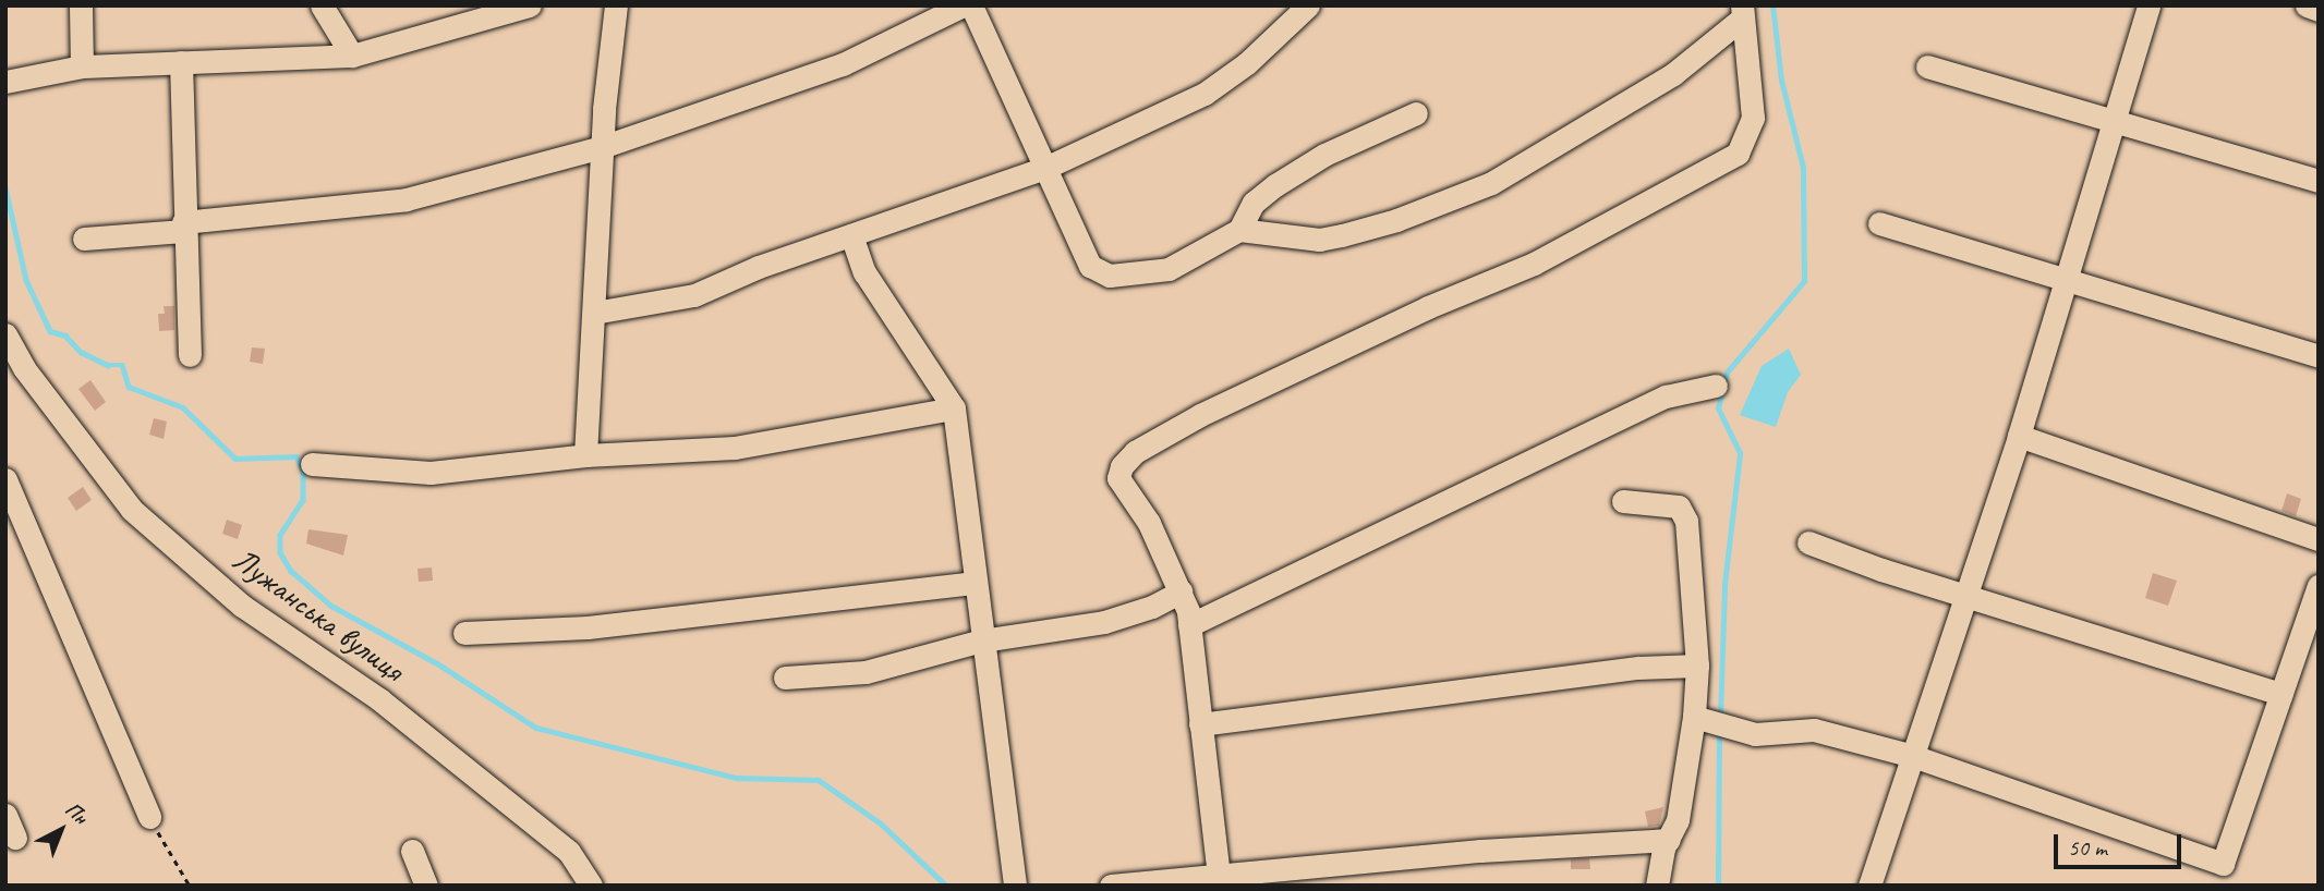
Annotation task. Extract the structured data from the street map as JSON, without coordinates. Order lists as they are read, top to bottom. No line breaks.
{"streets":{"street":["Лужанська вулиця"]},"scale_bar":"50 m","north":"top right"}
